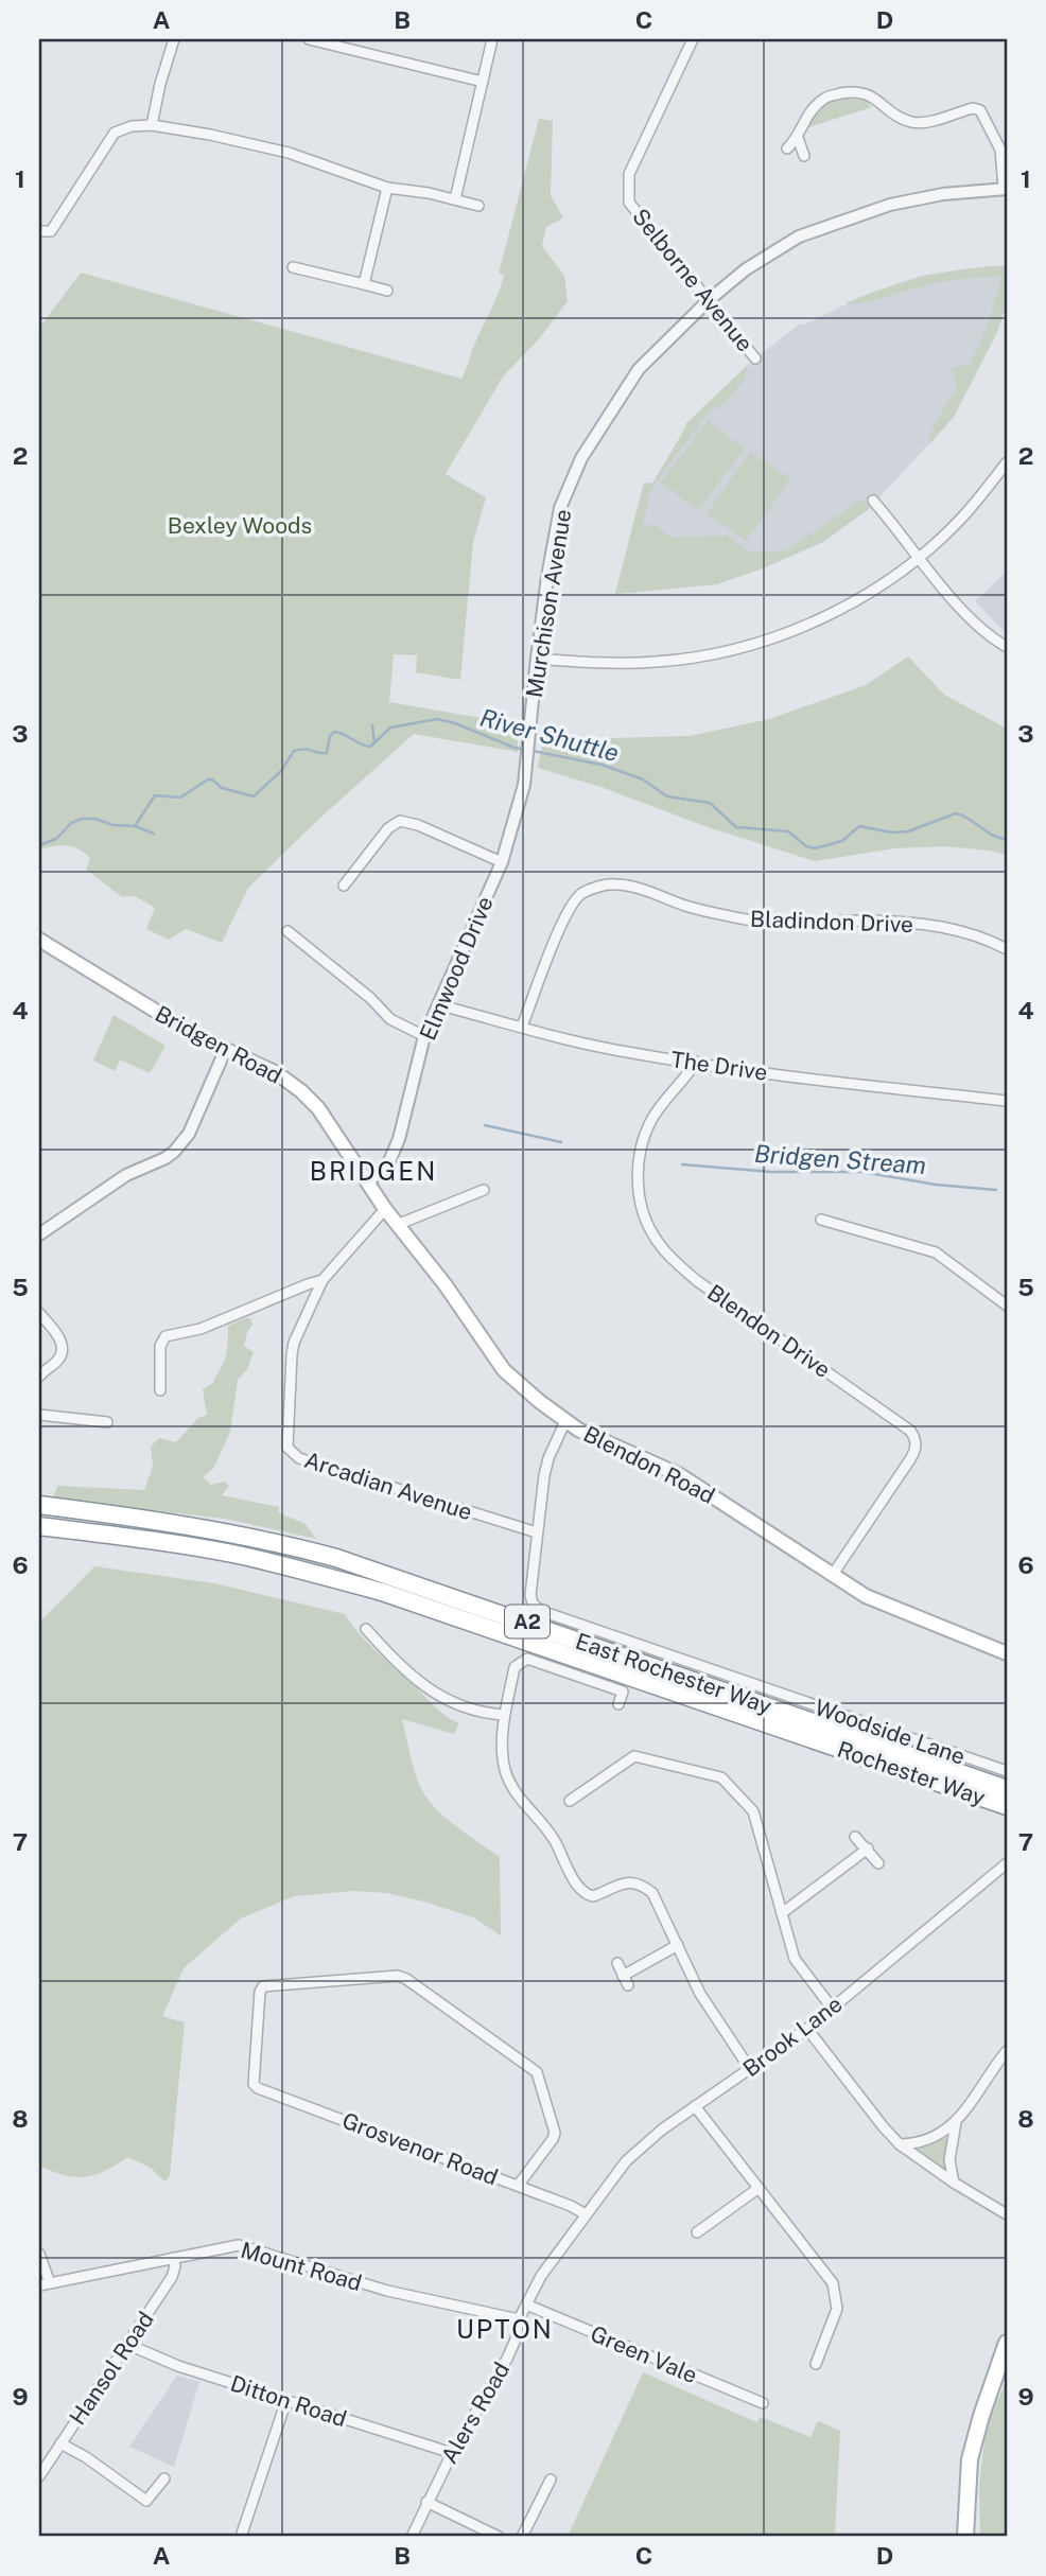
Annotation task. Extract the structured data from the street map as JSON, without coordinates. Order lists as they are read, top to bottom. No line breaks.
{"streets":{"highway":["A2","East Rochester Way","Rochester Way"],"main road":["Bridgen Road","Blendon Road"],"street":["Selborne Avenue","Murchison Avenue","Bladindon Drive","Elmwood Drive","The Drive","Blendon Drive","Arcadian Avenue","Woodside Lane","Brook Lane","Grosvenor Road","Mount Road","Green Vale","Hansol Road","Ditton Road","Alers Road"]},"crossings":[["Selborne Avenue","Murchison Avenue"],["Murchison Avenue","Elmwood Drive"],["Bladindon Drive","The Drive"],["Elmwood Drive","Bridgen Road"],["Elmwood Drive","The Drive"],["Elmwood Drive","Blendon Road"],["Bridgen Road","Blendon Road"],["The Drive","Blendon Drive"],["Blendon Drive","Blendon Road"],["Blendon Road","Arcadian Avenue"],["Blendon Road","Woodside Lane"],["Arcadian Avenue","Woodside Lane"],["East Rochester Way","Woodside Lane"],["East Rochester Way","Rochester Way"],["Brook Lane","Grosvenor Road"],["Brook Lane","Alers Road"],["Grosvenor Road","Alers Road"],["Mount Road","Hansol Road"],["Mount Road","Alers Road"],["Green Vale","Alers Road"],["Hansol Road","Ditton Road"],["Ditton Road","Alers Road"]],"districts":["BRIDGEN","UPTON"],"water":["River Shuttle","Bridgen Stream"],"parks":["Bexley Woods"],"grid":{"columns":["A","B","C","D"],"rows":["1","2","3","4","5","6","7","8","9"]}}
